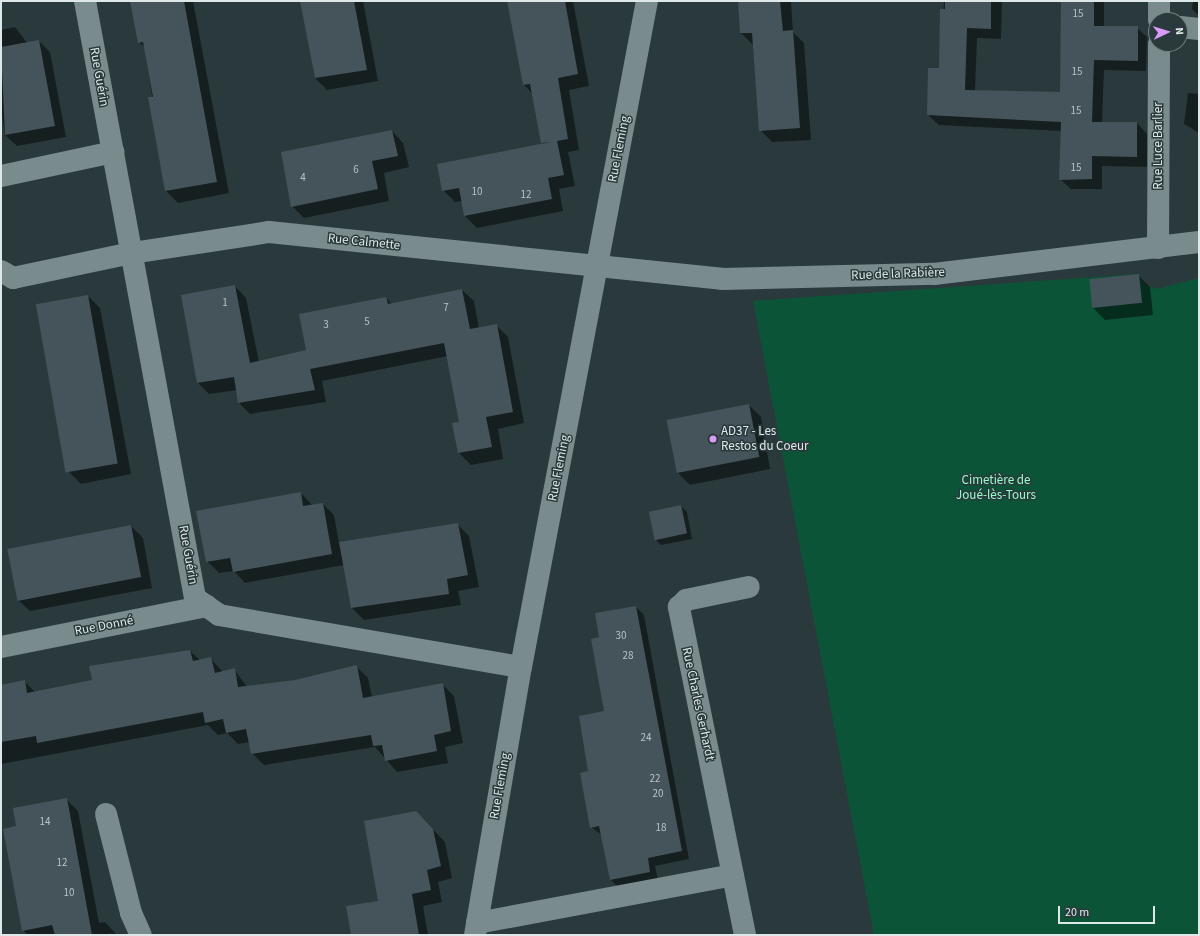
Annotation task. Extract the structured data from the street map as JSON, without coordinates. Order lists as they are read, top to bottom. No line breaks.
{"streets":{"street":["Rue Guérin","Rue Luce Barlier","Rue Fleming","Rue Calmette","Rue de la Rabière","Rue Donné","Rue Charles Gerhardt"]},"crossings":[["Rue Guérin","Rue Fleming"],["Rue Guérin","Rue Calmette"],["Rue Guérin","Rue Donné"],["Rue Luce Barlier","Rue de la Rabière"],["Rue Fleming","Rue Calmette"],["Rue Fleming","Rue de la Rabière"],["Rue Calmette","Rue de la Rabière"]],"parks":["Cimetière de Joué-lès-Tours"],"places":["AD37 - Les Restos du Coeur"],"house_numbers":["15","15","15","15","6","4","10","12","1","7","5","3","30","28","24","22","20","14","18","12","10"],"scale_bar":"20 m","north":"right"}
